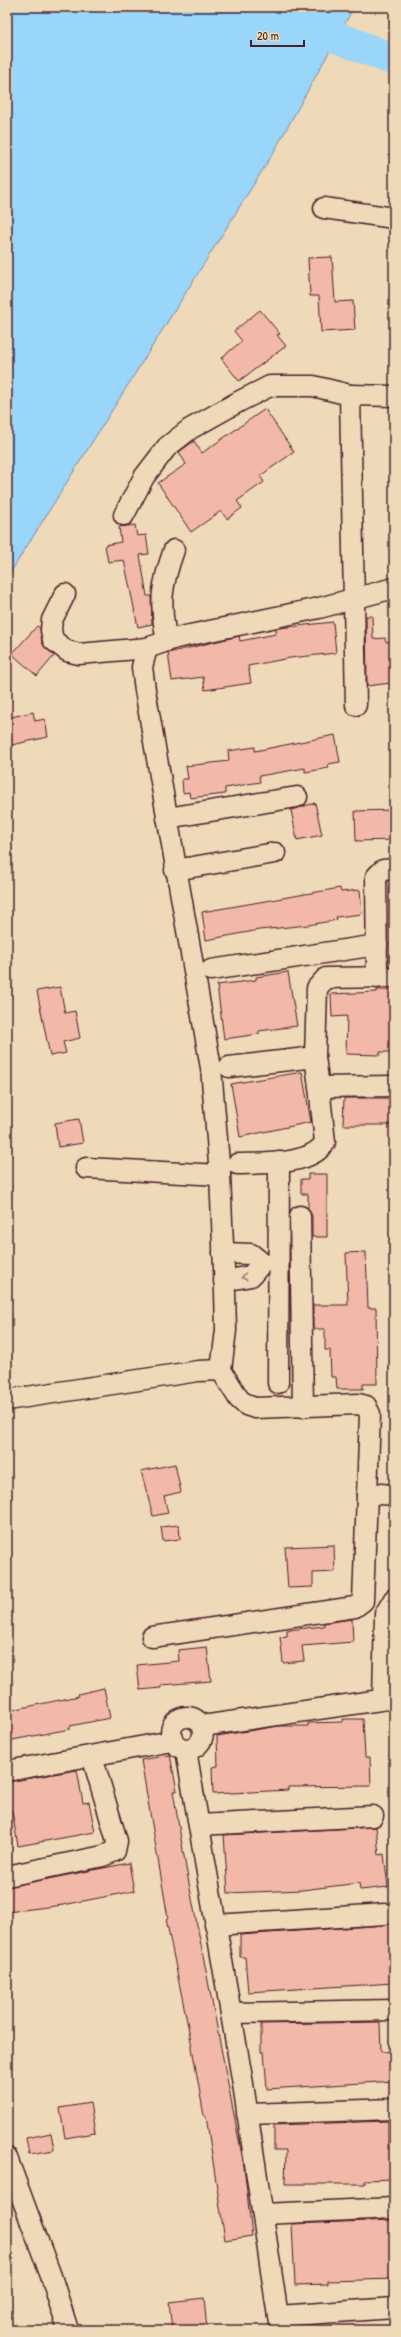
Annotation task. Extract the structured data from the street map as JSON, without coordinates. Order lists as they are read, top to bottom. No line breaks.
{"scale_bar":"20 m"}
